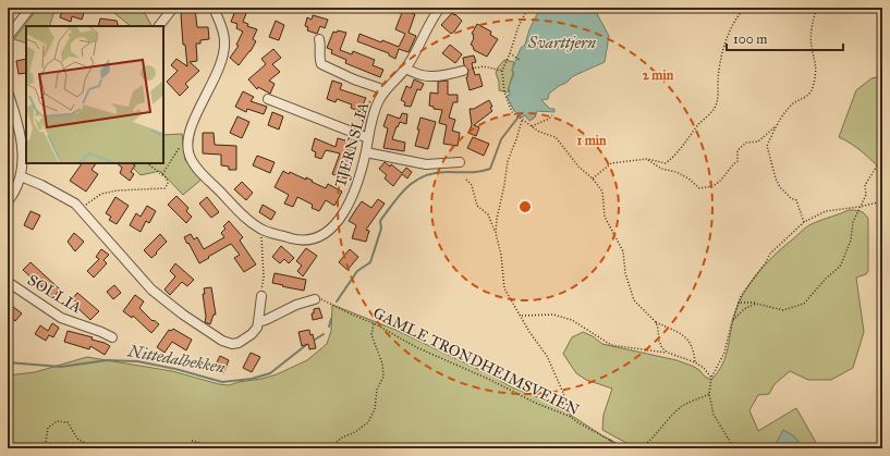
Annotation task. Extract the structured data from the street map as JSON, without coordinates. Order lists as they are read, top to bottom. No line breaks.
{"streets":{"street":["TJERNSLIA","SOLLIA"],"path":["GAMLE TRONDHEIMSVEIEN"]},"water":["Svarttjern","Nittedalbekken"],"scale_bar":"100 m","rings":["2 min","1 min"]}
